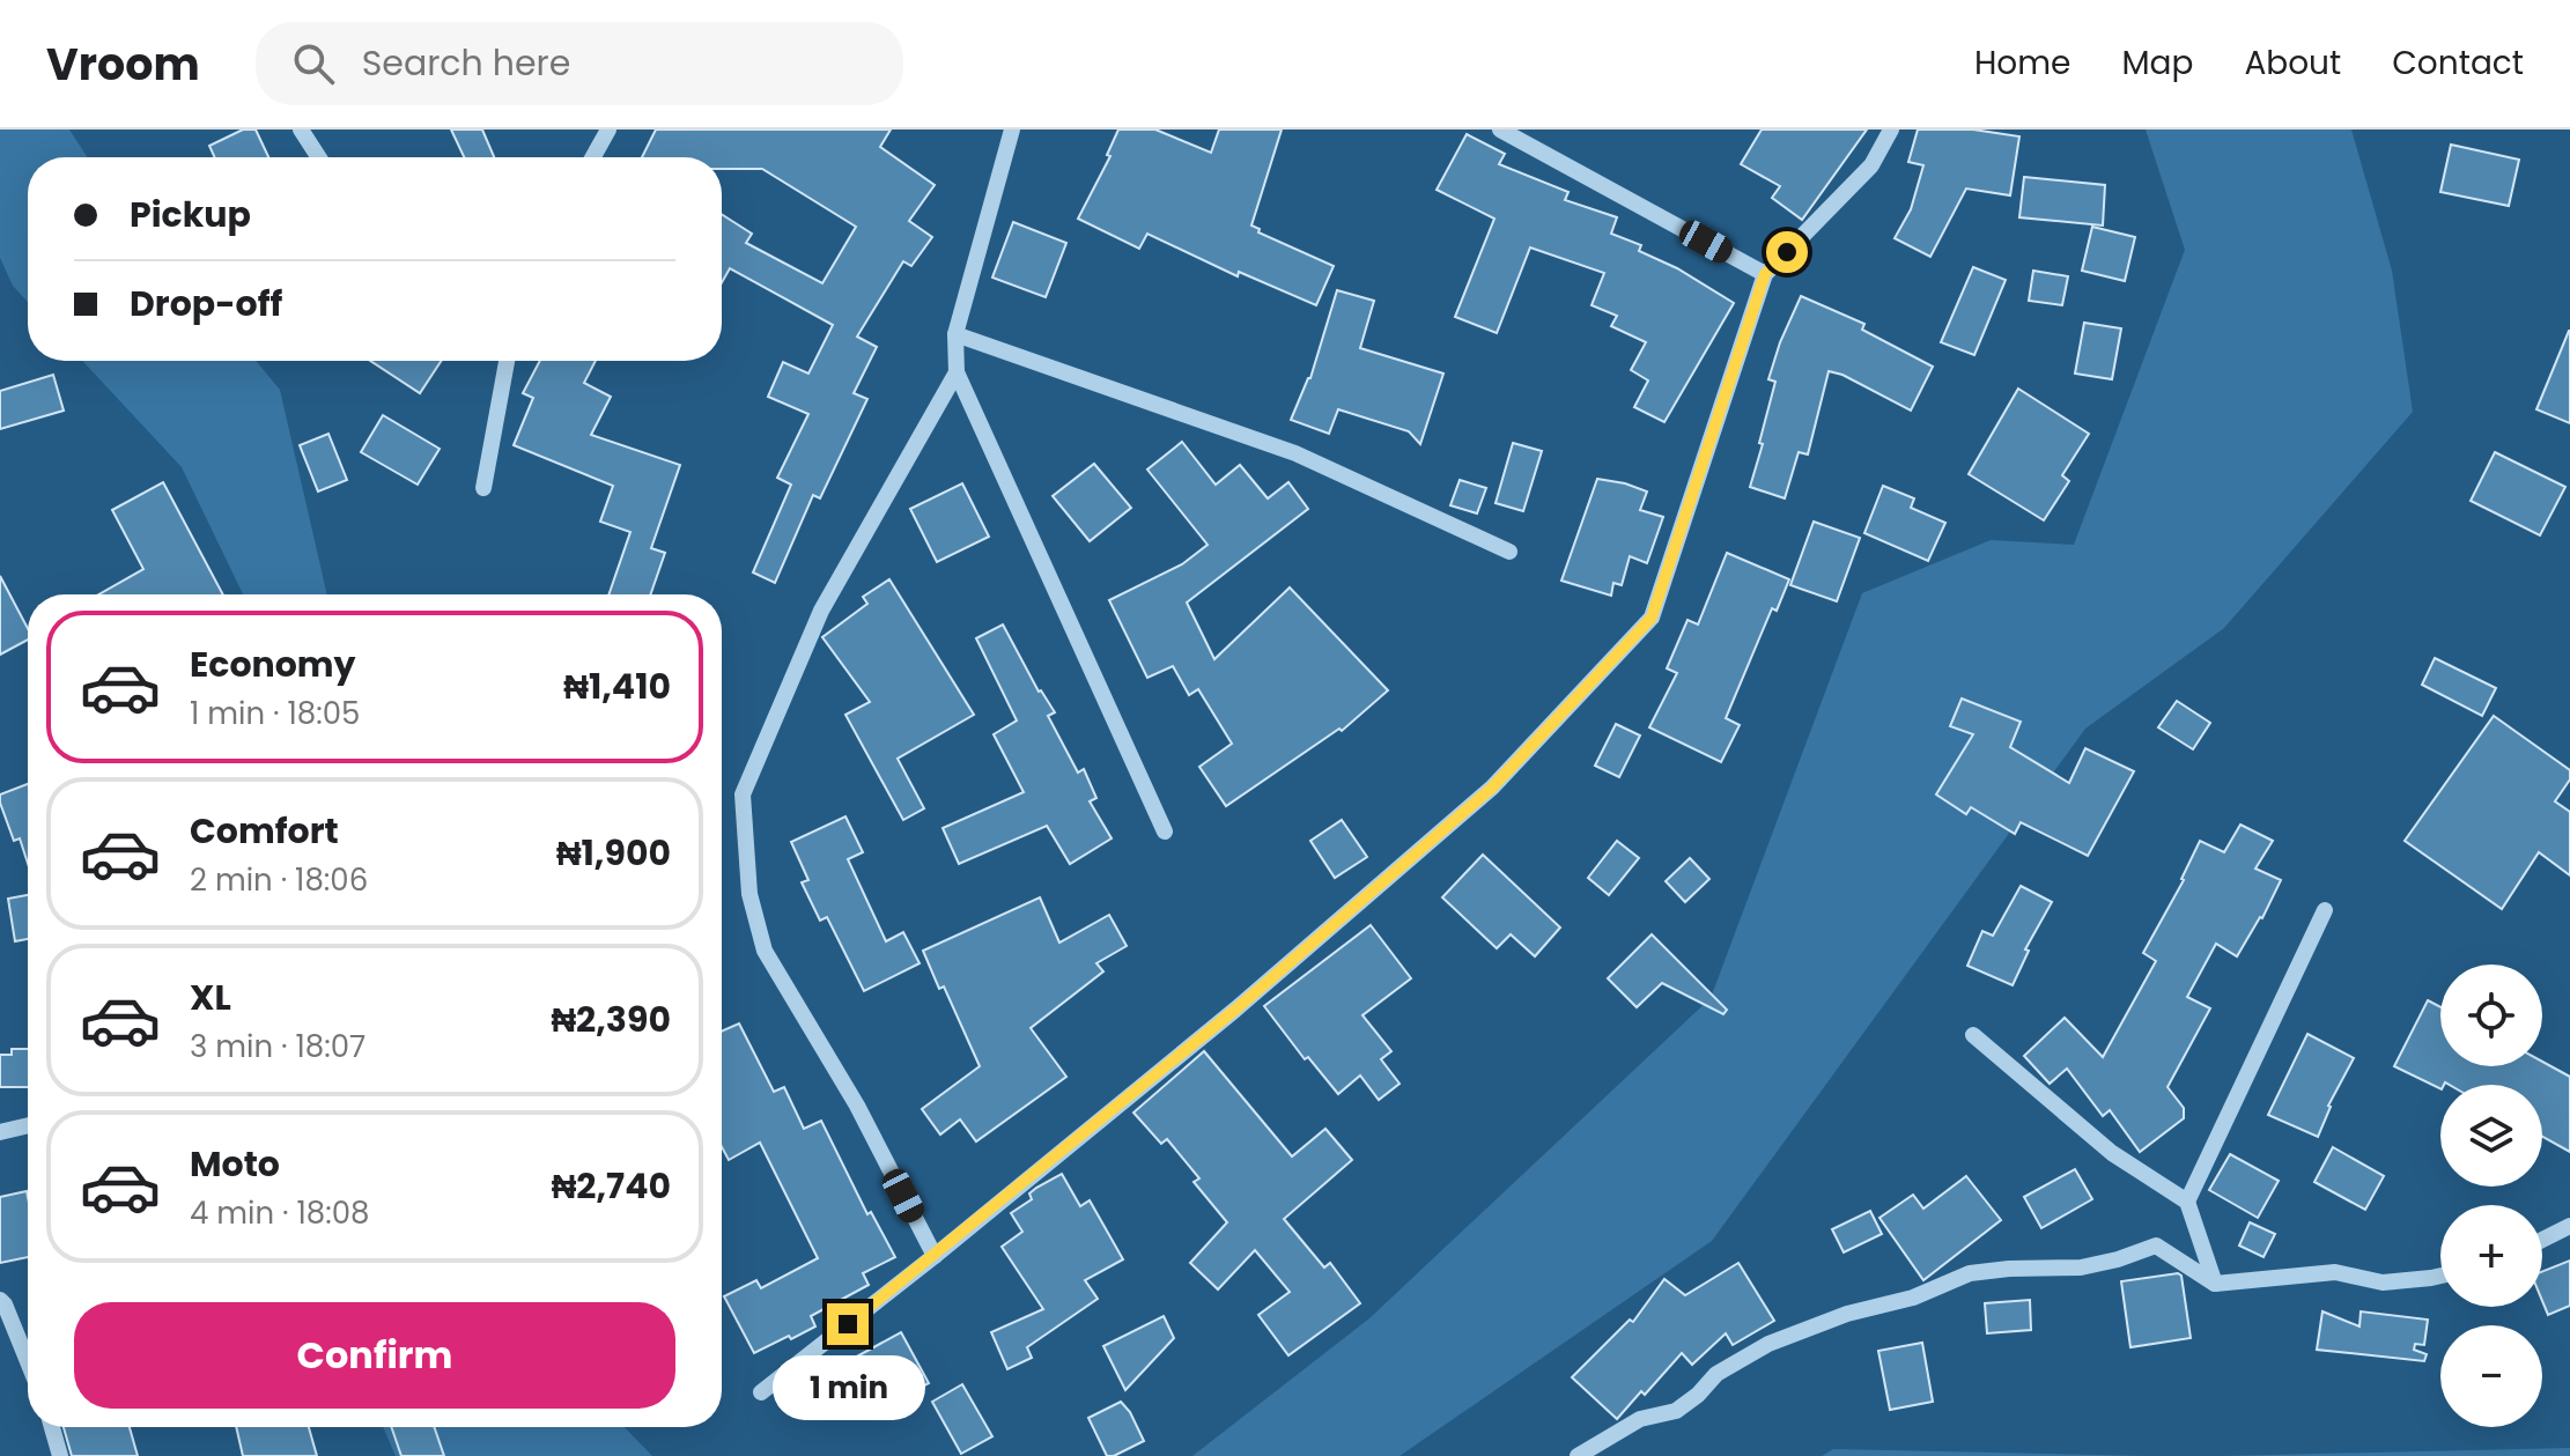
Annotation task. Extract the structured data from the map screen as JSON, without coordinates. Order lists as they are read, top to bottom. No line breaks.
{"page":{"header":"Vroom","search":"Search here","nav":["Home","Map","About","Contact"],"banner":["Pickup","Drop-off"],"list":[{"name":"Economy","note":"1 min · 18:05","value":"₦1,410"},{"name":"Comfort","note":"2 min · 18:06","value":"₦1,900"},{"name":"XL","note":"3 min · 18:07","value":"₦2,390"},{"name":"Moto","note":"4 min · 18:08","value":"₦2,740"}],"map_buttons":["+","−"],"buttons":"Confirm","bubble":"1 min"}}
